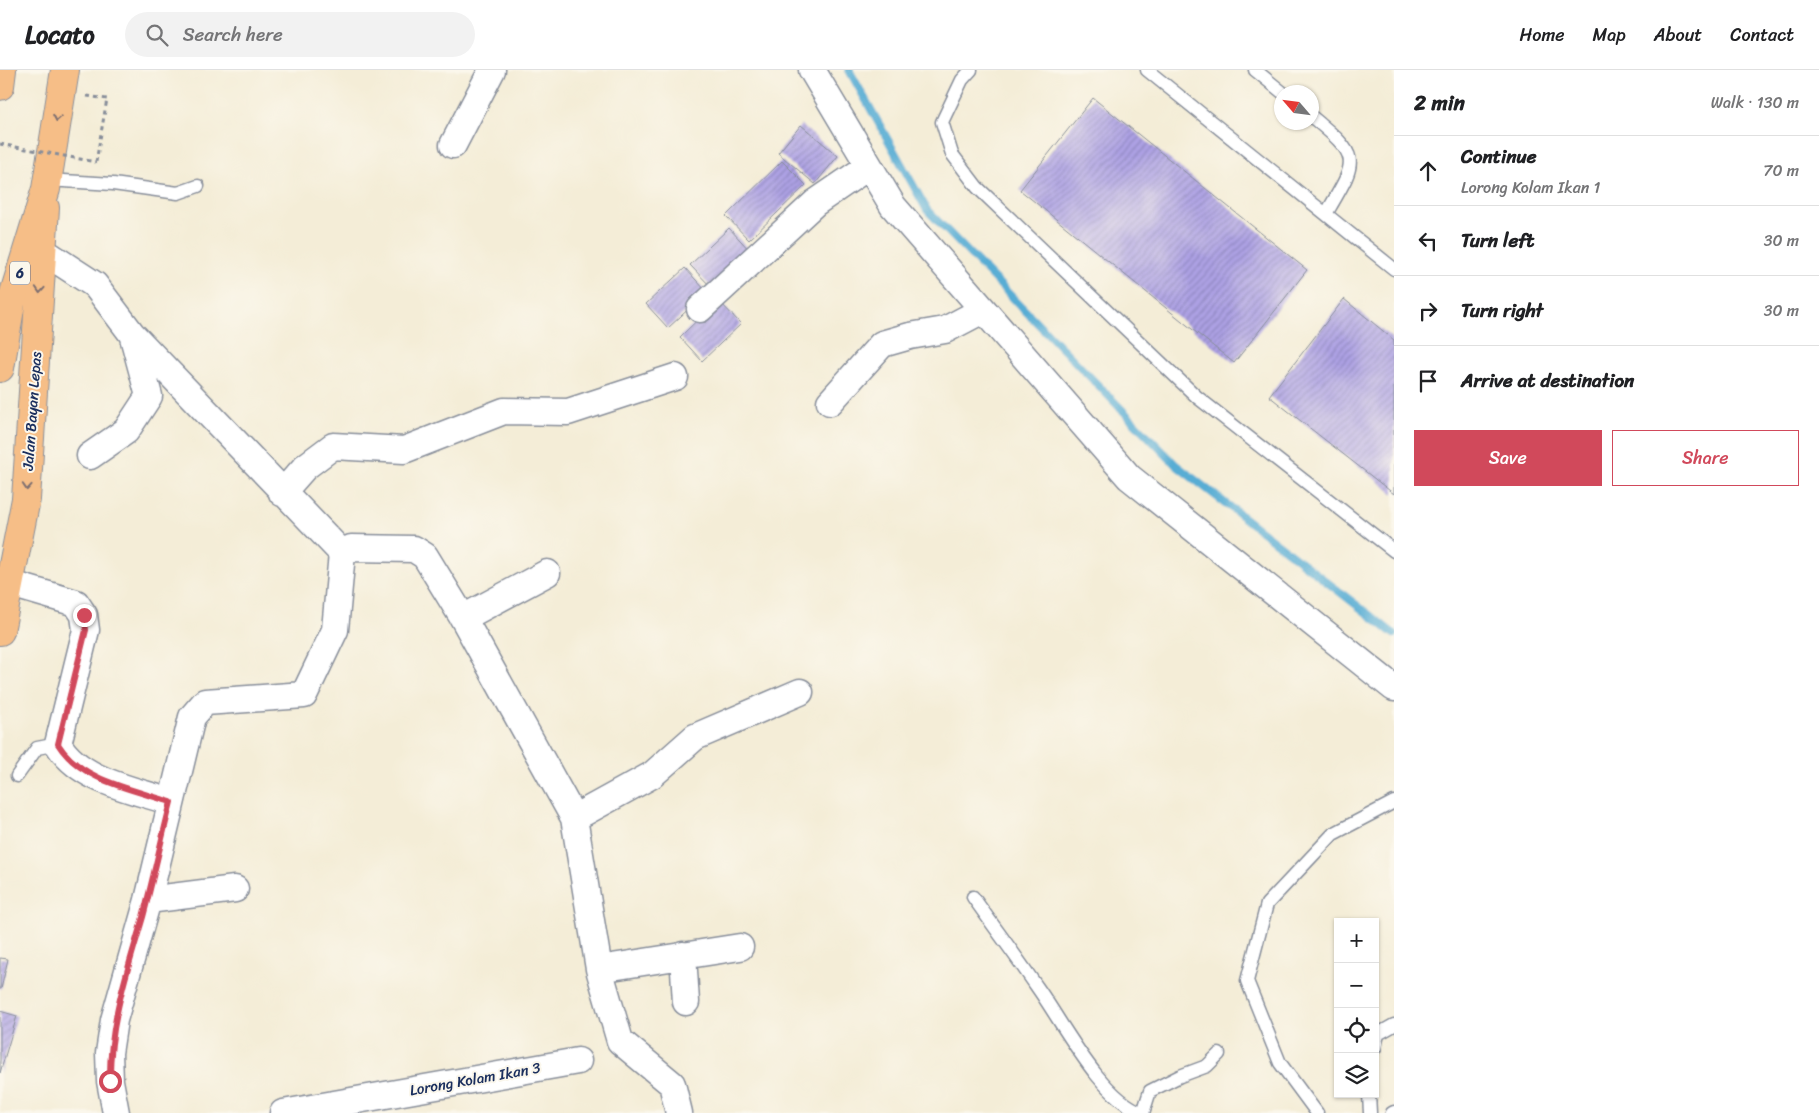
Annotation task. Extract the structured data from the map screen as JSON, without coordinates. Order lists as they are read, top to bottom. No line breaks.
{"streets":{"main road":["6","Jalan Bayan Lepas"],"street":["Lorong Kolam Ikan 3"]},"north":"top left","page":{"header":"Locato","search":"Search here","nav":["Home","Map","About","Contact"],"heading":["2 min","Walk · 130 m"],"list":[["Continue","Lorong Kolam Ikan 1","70 m"],["Turn left","30 m"],["Turn right","30 m"],"Arrive at destination"],"buttons":["Save","Share"],"map_buttons":["+","−"]}}
